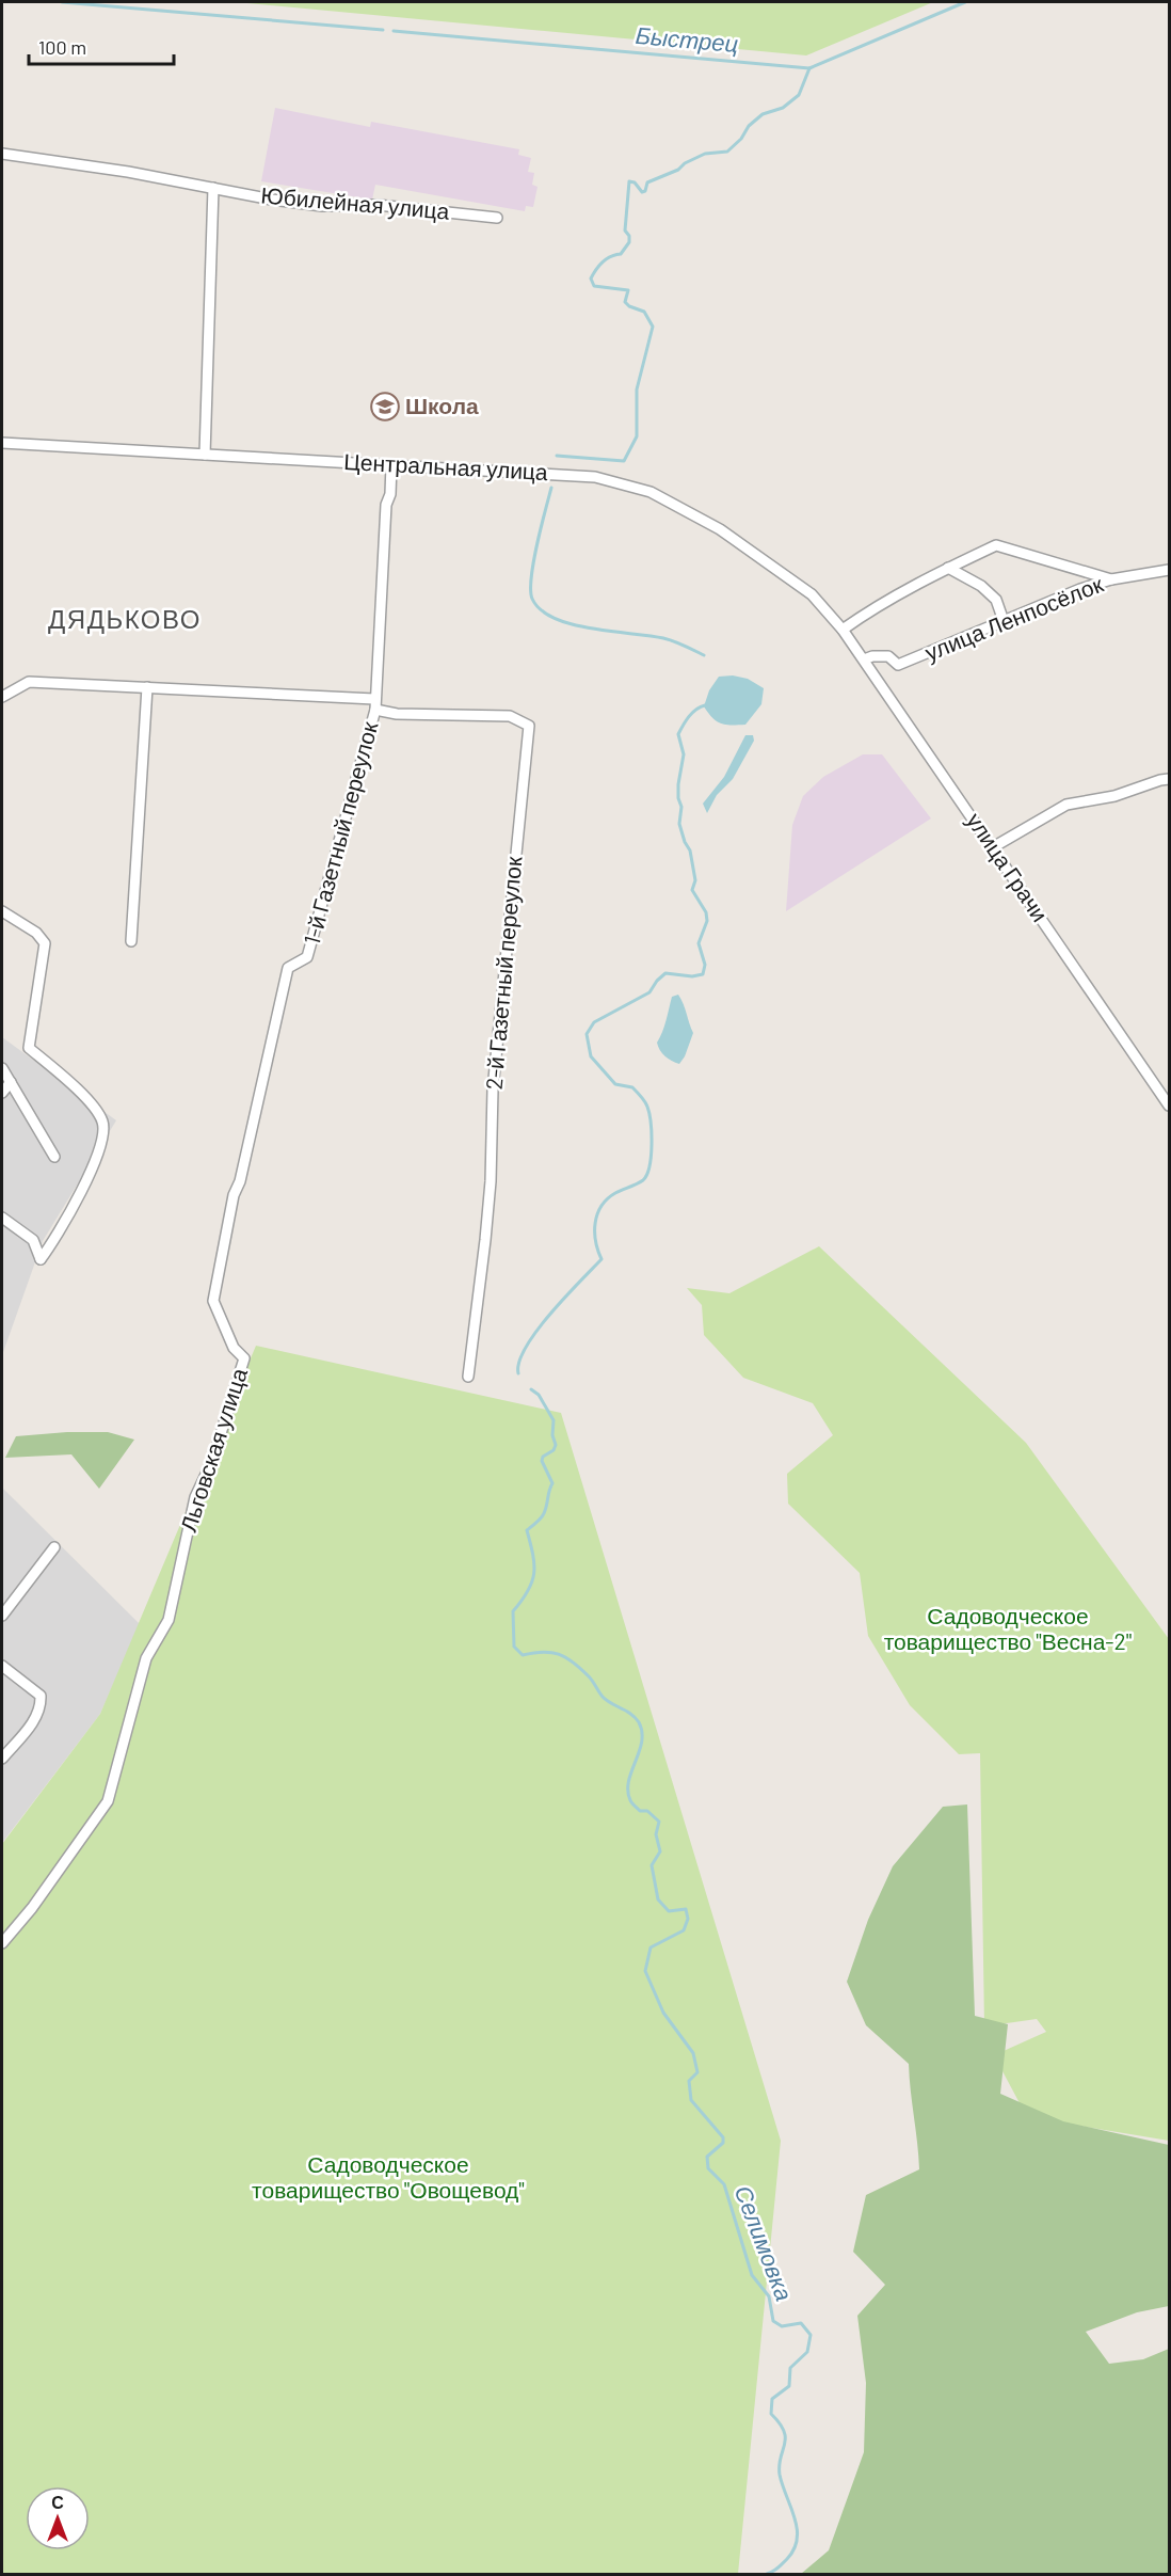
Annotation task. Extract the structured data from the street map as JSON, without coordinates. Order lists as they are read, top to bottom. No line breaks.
{"streets":{"street":["Юбилейная улица","Центральная улица","улица Ленпосёлок","1-й Газетный переулок","улица Грачи","2-й Газетный переулок","Льговская улица"]},"crossings":[["Центральная улица","1-й Газетный переулок"],["Центральная улица","улица Грачи"],["улица Ленпосёлок","улица Грачи"],["1-й Газетный переулок","2-й Газетный переулок"],["1-й Газетный переулок","Льговская улица"]],"districts":["ДЯДЬКОВО"],"water":["Быстрец","Селимовка"],"parks":["Садоводческое товарищество \"Весна-2\"","Садоводческое товарищество \"Овощевод\""],"places":{"school or university":["Школа"]},"scale_bar":"100 m","north":"top"}
